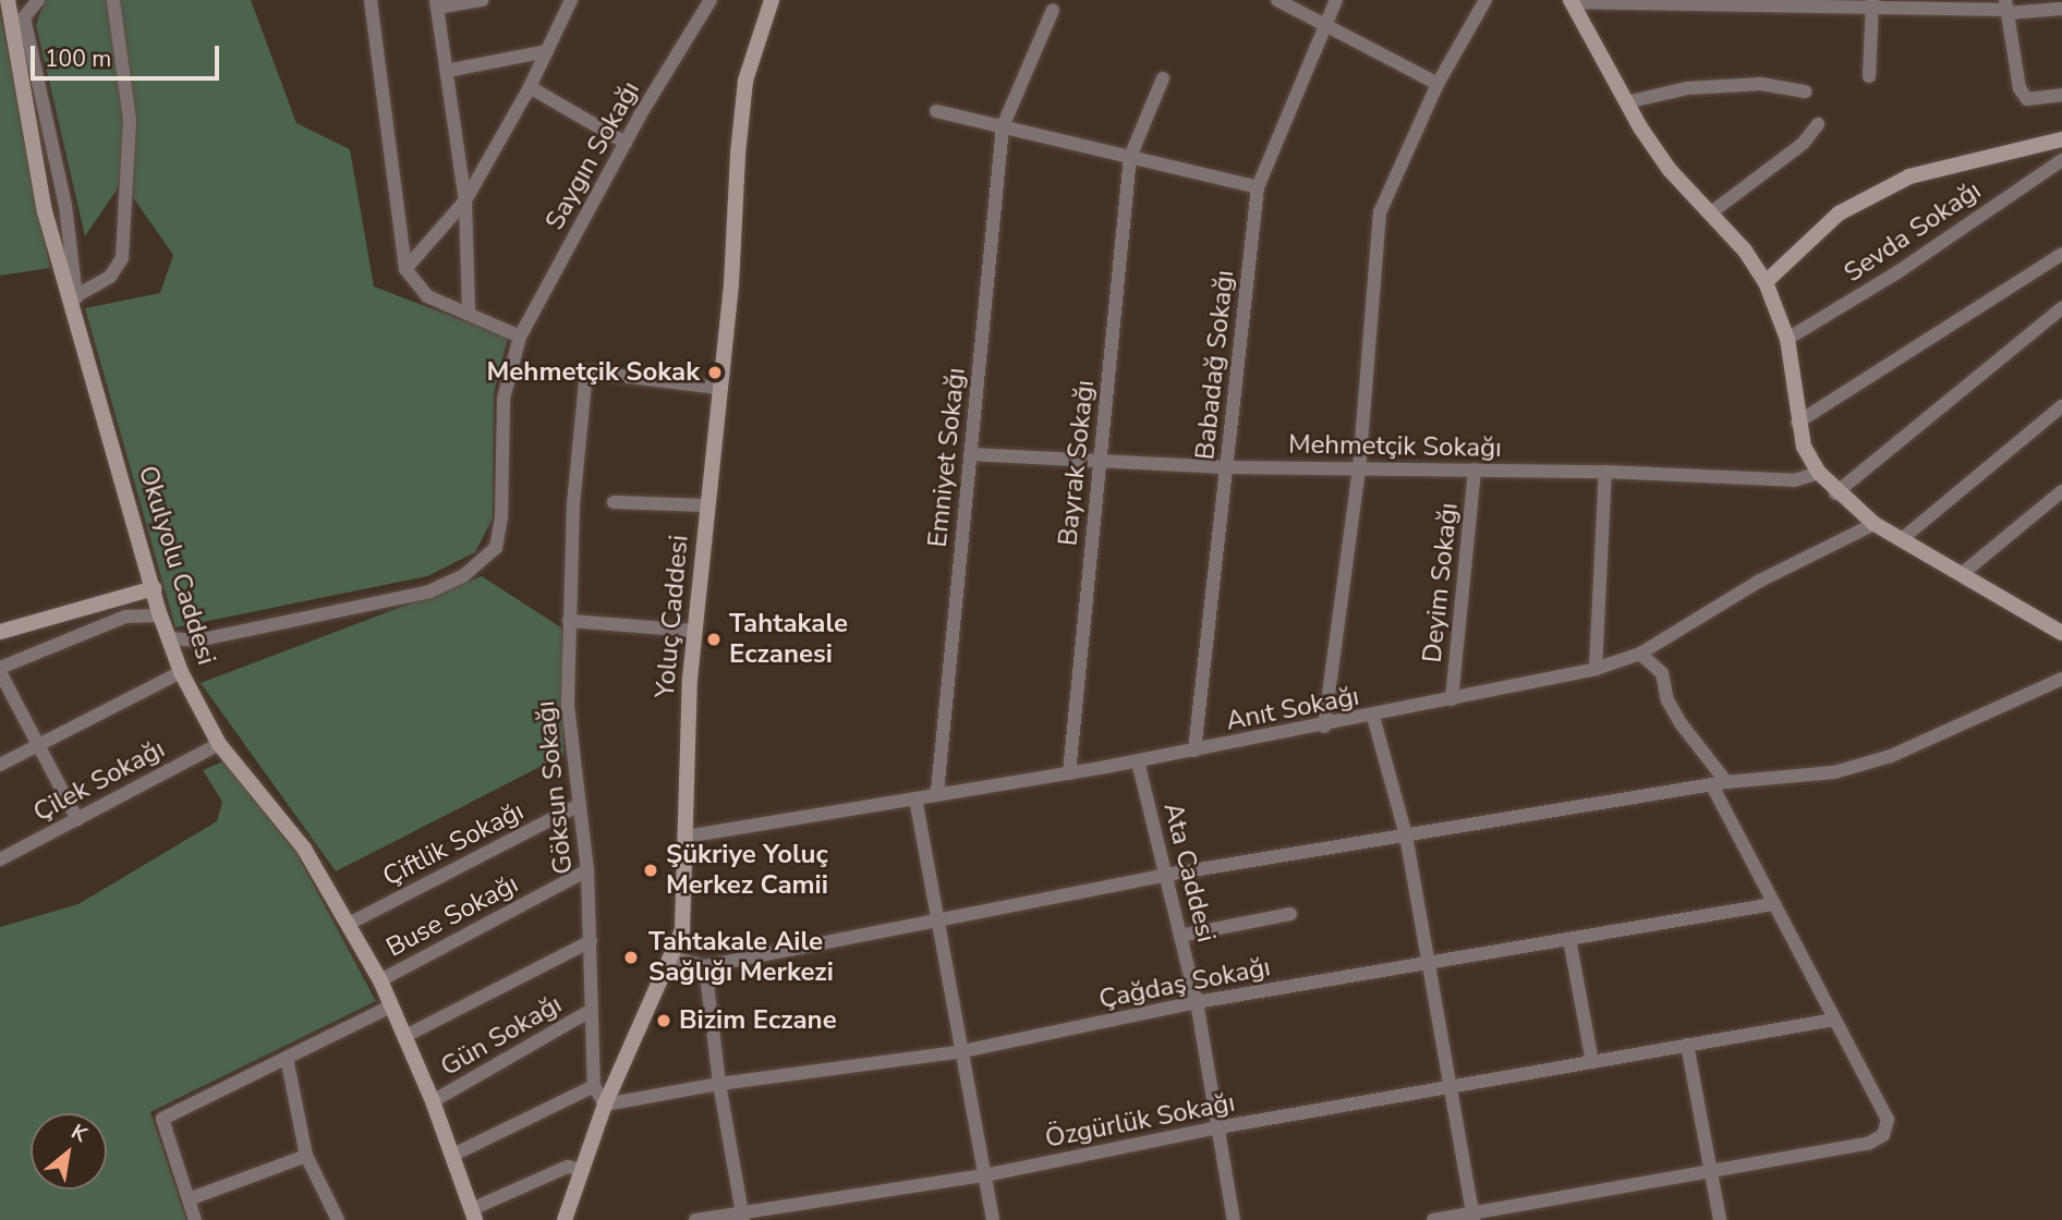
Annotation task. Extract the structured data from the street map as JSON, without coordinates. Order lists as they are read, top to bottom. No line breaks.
{"streets":{"street":["Saygın Sokağı","Sevda Sokağı","Babadağ Sokağı","Mehmetçik Sokağı","Emniyet Sokağı","Bayrak Sokağı","Okulyolu Caddesi","Deyim Sokağı","Yoluç Caddesi","Anıt Sokağı","Çilek Sokağı","Göksun Sokağı","Çiftlik Sokağı","Ata Caddesi","Buse Sokağı","Çağdaş Sokağı","Gün Sokağı","Özgürlük Sokağı"]},"crossings":[["Saygın Sokağı","Okulyolu Caddesi"],["Babadağ Sokağı","Mehmetçik Sokağı"],["Babadağ Sokağı","Anıt Sokağı"],["Mehmetçik Sokağı","Emniyet Sokağı"],["Mehmetçik Sokağı","Bayrak Sokağı"],["Mehmetçik Sokağı","Deyim Sokağı"],["Emniyet Sokağı","Anıt Sokağı"],["Bayrak Sokağı","Anıt Sokağı"],["Okulyolu Caddesi","Çilek Sokağı"],["Okulyolu Caddesi","Çiftlik Sokağı"],["Okulyolu Caddesi","Buse Sokağı"],["Okulyolu Caddesi","Gün Sokağı"],["Deyim Sokağı","Anıt Sokağı"],["Yoluç Caddesi","Anıt Sokağı"],["Yoluç Caddesi","Göksun Sokağı"],["Yoluç Caddesi","Çağdaş Sokağı"],["Anıt Sokağı","Ata Caddesi"],["Göksun Sokağı","Çiftlik Sokağı"],["Göksun Sokağı","Buse Sokağı"],["Göksun Sokağı","Çağdaş Sokağı"],["Göksun Sokağı","Gün Sokağı"],["Ata Caddesi","Çağdaş Sokağı"],["Ata Caddesi","Özgürlük Sokağı"]],"places":["Mehmetçik Sokak","Tahtakale Eczanesi","Şükriye Yoluç Merkez Camii","Tahtakale Aile Sağlığı Merkezi","Bizim Eczane"],"scale_bar":"100 m","north":"top right"}
